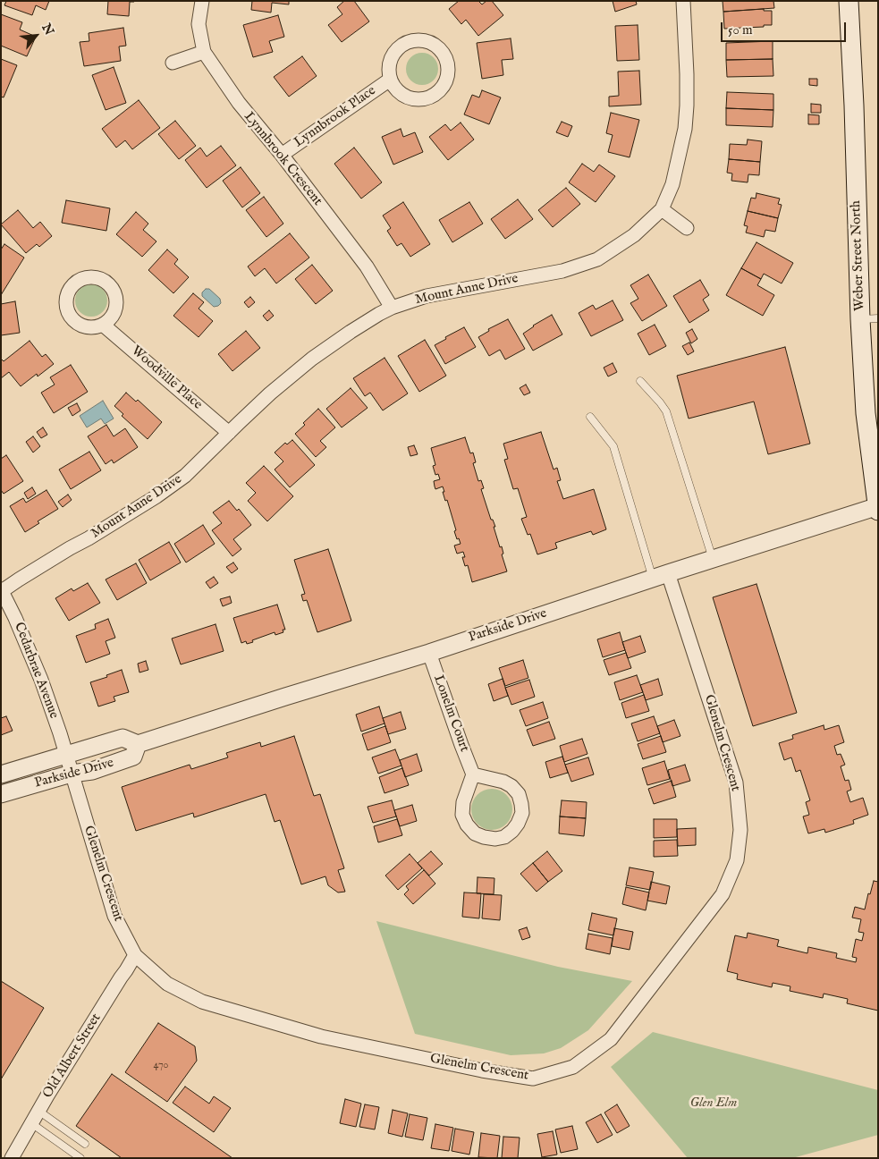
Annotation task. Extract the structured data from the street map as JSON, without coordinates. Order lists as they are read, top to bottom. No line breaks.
{"streets":{"main road":["Weber Street North"],"street":["Lynnbrook Place","Lynnbrook Crescent","Mount Anne Drive","Woodville Place","Parkside Drive","Cedarbrae Avenue","Lonelm Court","Glenelm Crescent","Old Albert Street"]},"crossings":[["Lynnbrook Place","Lynnbrook Crescent"],["Lynnbrook Crescent","Mount Anne Drive"],["Weber Street North","Parkside Drive"],["Mount Anne Drive","Woodville Place"],["Mount Anne Drive","Cedarbrae Avenue"],["Parkside Drive","Cedarbrae Avenue"],["Parkside Drive","Lonelm Court"],["Parkside Drive","Glenelm Crescent"],["Cedarbrae Avenue","Glenelm Crescent"],["Glenelm Crescent","Old Albert Street"]],"parks":["Glen Elm"],"house_numbers":["470"],"scale_bar":"50 m","north":"top right"}
